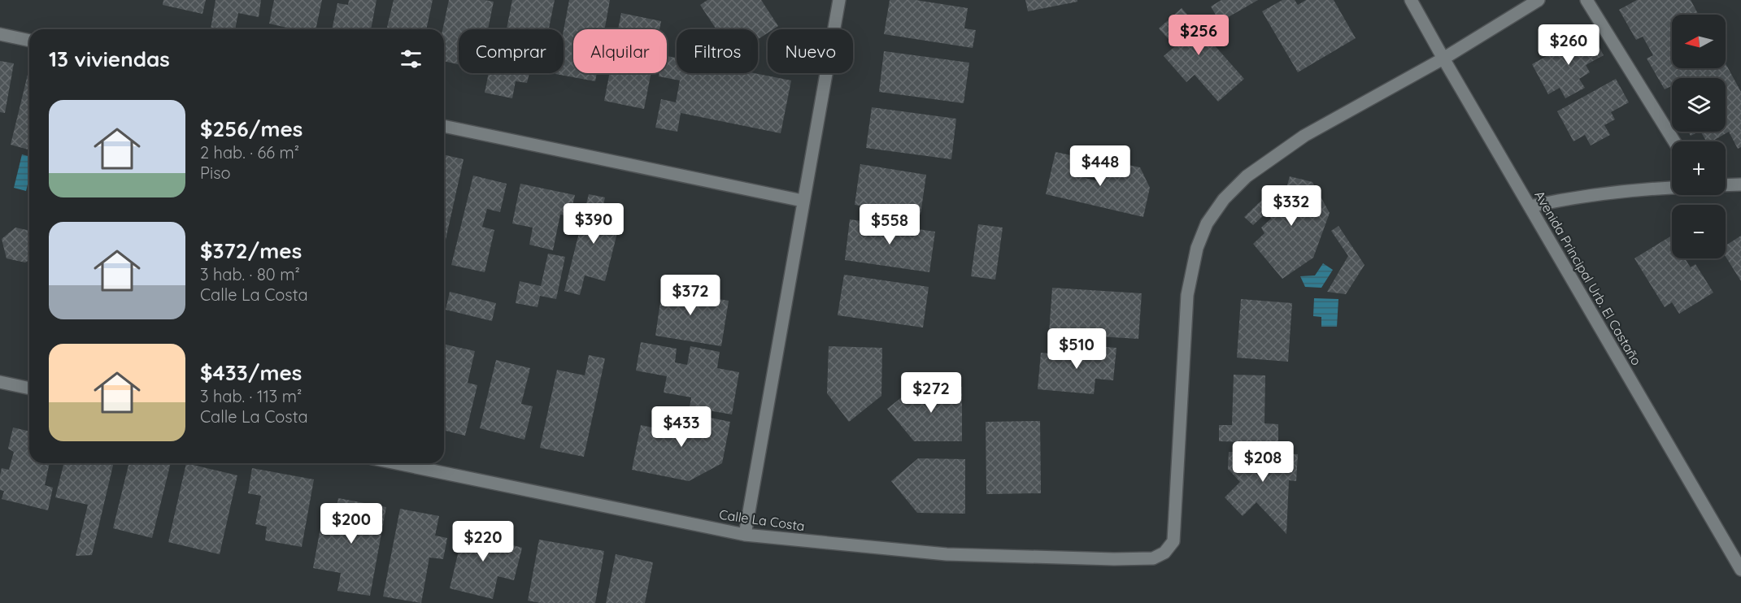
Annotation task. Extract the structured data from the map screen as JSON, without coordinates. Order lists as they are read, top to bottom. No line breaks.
{"streets":{"street":["Avenida Principal Urb. El Castaño","Calle La Costa"]},"crossings":[["Avenida Principal Urb. El Castaño","Calle La Costa"]],"north":"left","page":{"map_buttons":["+","−"],"price":["$256","$260","$448","$332","$390","$558","$372","$510","$272","$433","$208","$200","$220"],"chip":["Comprar","Alquilar","Filtros","Nuevo"],"heading":"13 viviendas","list":[{"name":"$256/mes","note":"2 hab. · 66 m² · Piso"},{"name":"$372/mes","note":"3 hab. · 80 m² · Calle La Costa"},{"name":"$433/mes","note":"3 hab. · 113 m² · Calle La Costa"}]}}
